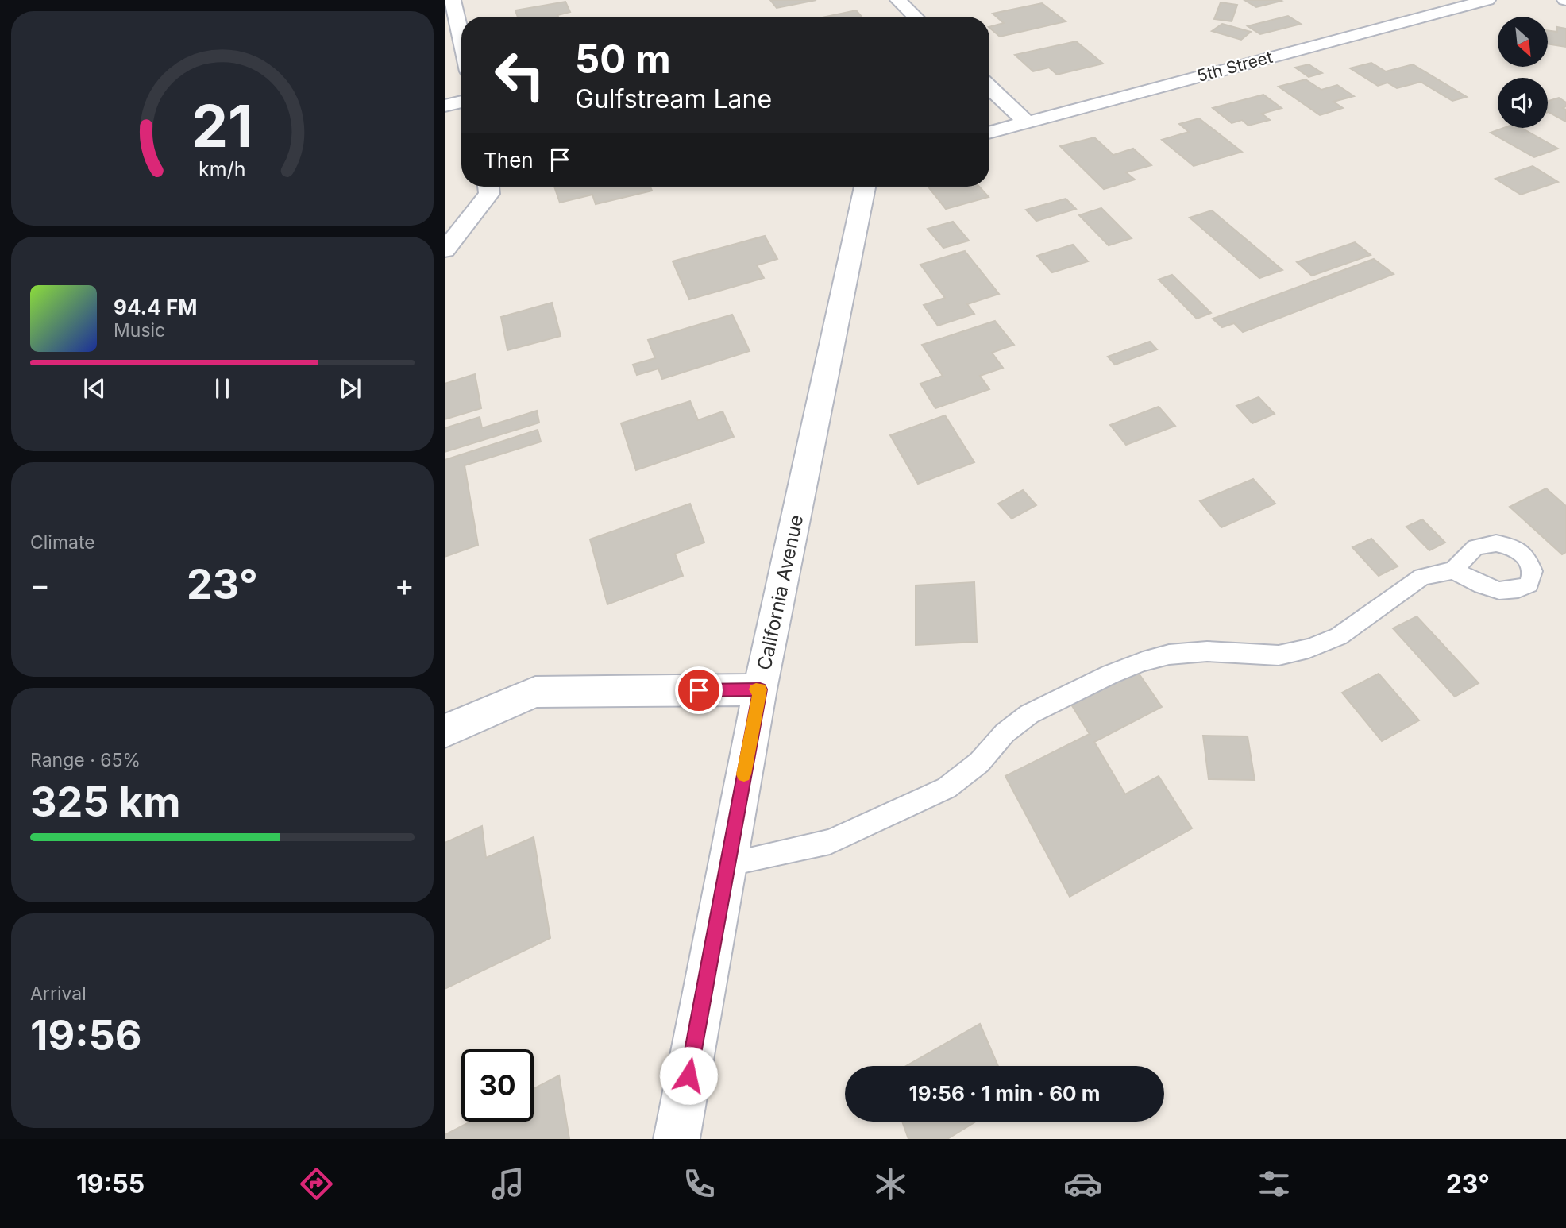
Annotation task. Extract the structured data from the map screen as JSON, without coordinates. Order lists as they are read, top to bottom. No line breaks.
{"streets":{"street":["5th Street","California Avenue"]},"north":"bottom right","page":{"turn":["50 m","Gulfstream Lane"],"then":"Then","song":["94.4 FM","Music"],"tile":["Climate",["Range · 65%","325 km"],["Arrival","19:56"]],"heat":["−","23°","+"],"limit":"30","trip":"19:56 · 1 min · 60 m","tabs":["19:55","23°"],"gauge":["21","km/h"]}}
